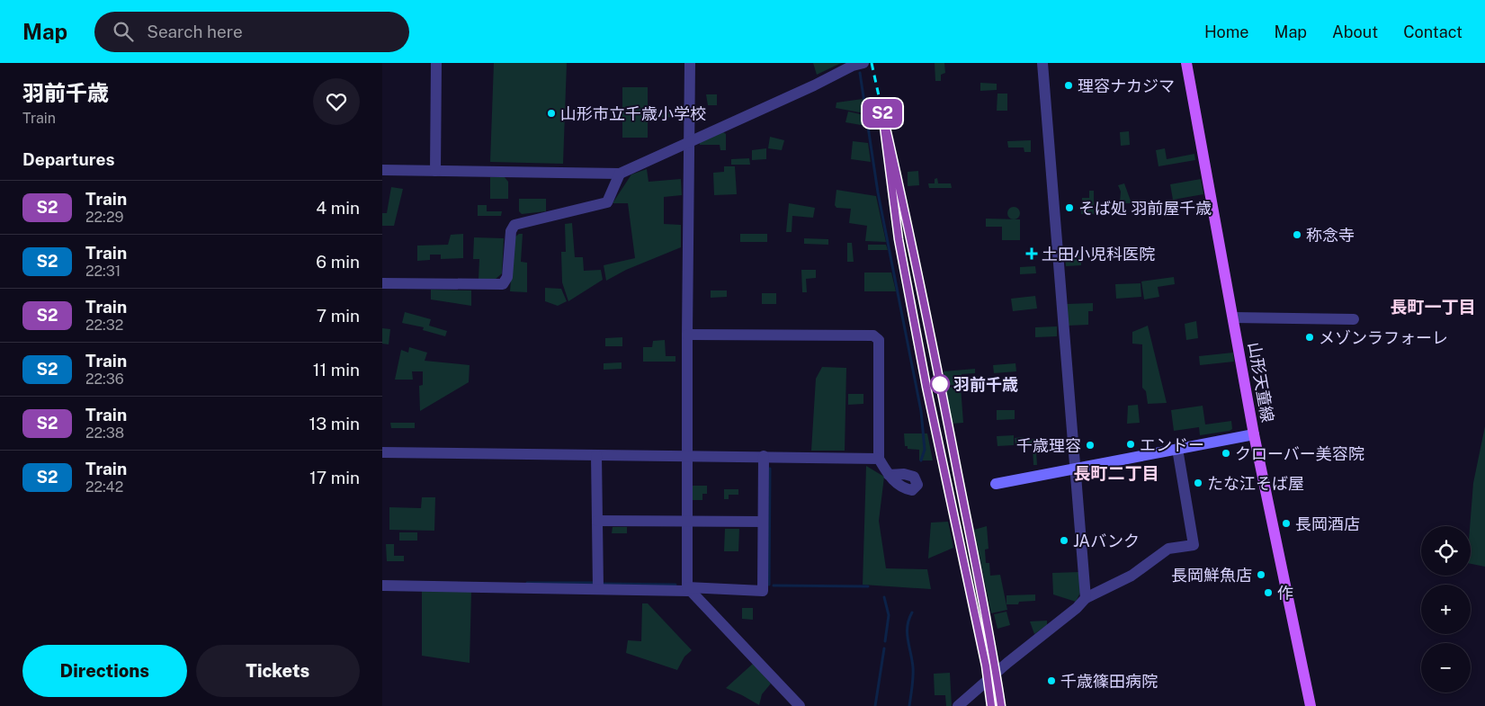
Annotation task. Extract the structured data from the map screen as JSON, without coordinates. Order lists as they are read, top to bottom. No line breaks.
{"streets":{"main road":["山形天童線"]},"districts":["長町一丁目","長町二丁目"],"places":{"other":["理容ナカジマ","山形市立千歳小学校","そば処 羽前屋千歳","称念寺","メゾンラフォーレ","羽前千歳","エンドー","千歳理容","クローバー美容院","たな江そば屋","長岡酒店","JAバンク","長岡鮮魚店","作","千歳篠田病院"],"health":["土田小児科医院"]},"page":{"header":"Map","search":"Search here","nav":["Home","Map","About","Contact"],"heading":[["羽前千歳","Train"],"Departures"],"on_map":"S2","list":[{"mark":"S2","name":"Train","note":"22:29","value":"4 min"},{"mark":"S2","name":"Train","note":"22:31","value":"6 min"},{"mark":"S2","name":"Train","note":"22:32","value":"7 min"},{"mark":"S2","name":"Train","note":"22:36","value":"11 min"},{"mark":"S2","name":"Train","note":"22:38","value":"13 min"},{"mark":"S2","name":"Train","note":"22:42","value":"17 min"}],"map_buttons":["+","−"],"buttons":["Directions","Tickets"]}}
